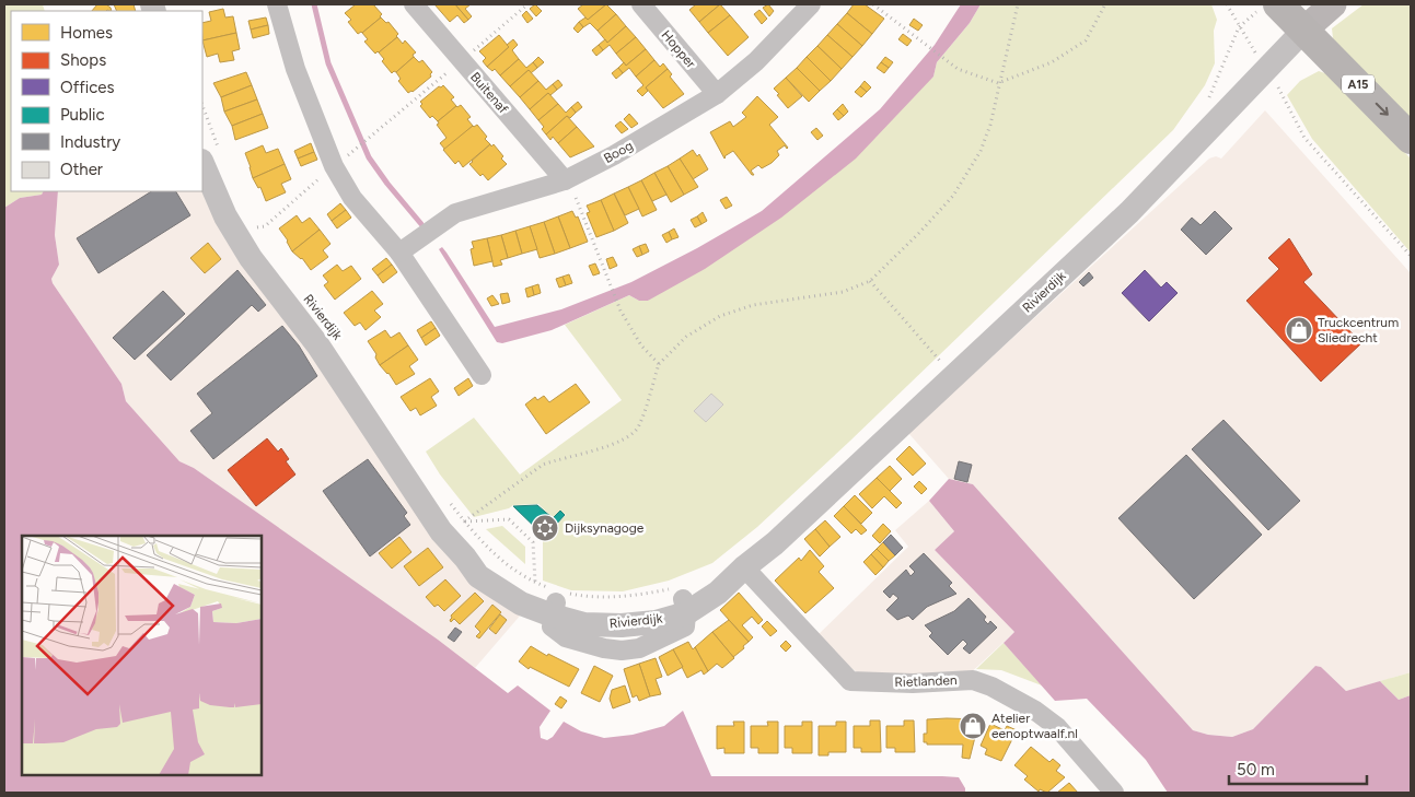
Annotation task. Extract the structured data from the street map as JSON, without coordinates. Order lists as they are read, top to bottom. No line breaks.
{"streets":{"highway":["A15"],"main road":["Rivierdijk"],"street":["Hopper","Buitenaf","Boog","Rietlanden"]},"crossings":[["Hopper","Boog"],["A15","Rivierdijk"],["Buitenaf","Boog"],["Rivierdijk","Rietlanden"]],"places":{"shop":["Truckcentrum Sliedrecht","Atelier eenoptwaalf.nl"],"synagogue":["Dijksynagoge"]},"legend":["Homes","Shops","Offices","Public","Industry","Other"],"scale_bar":"50 m"}
